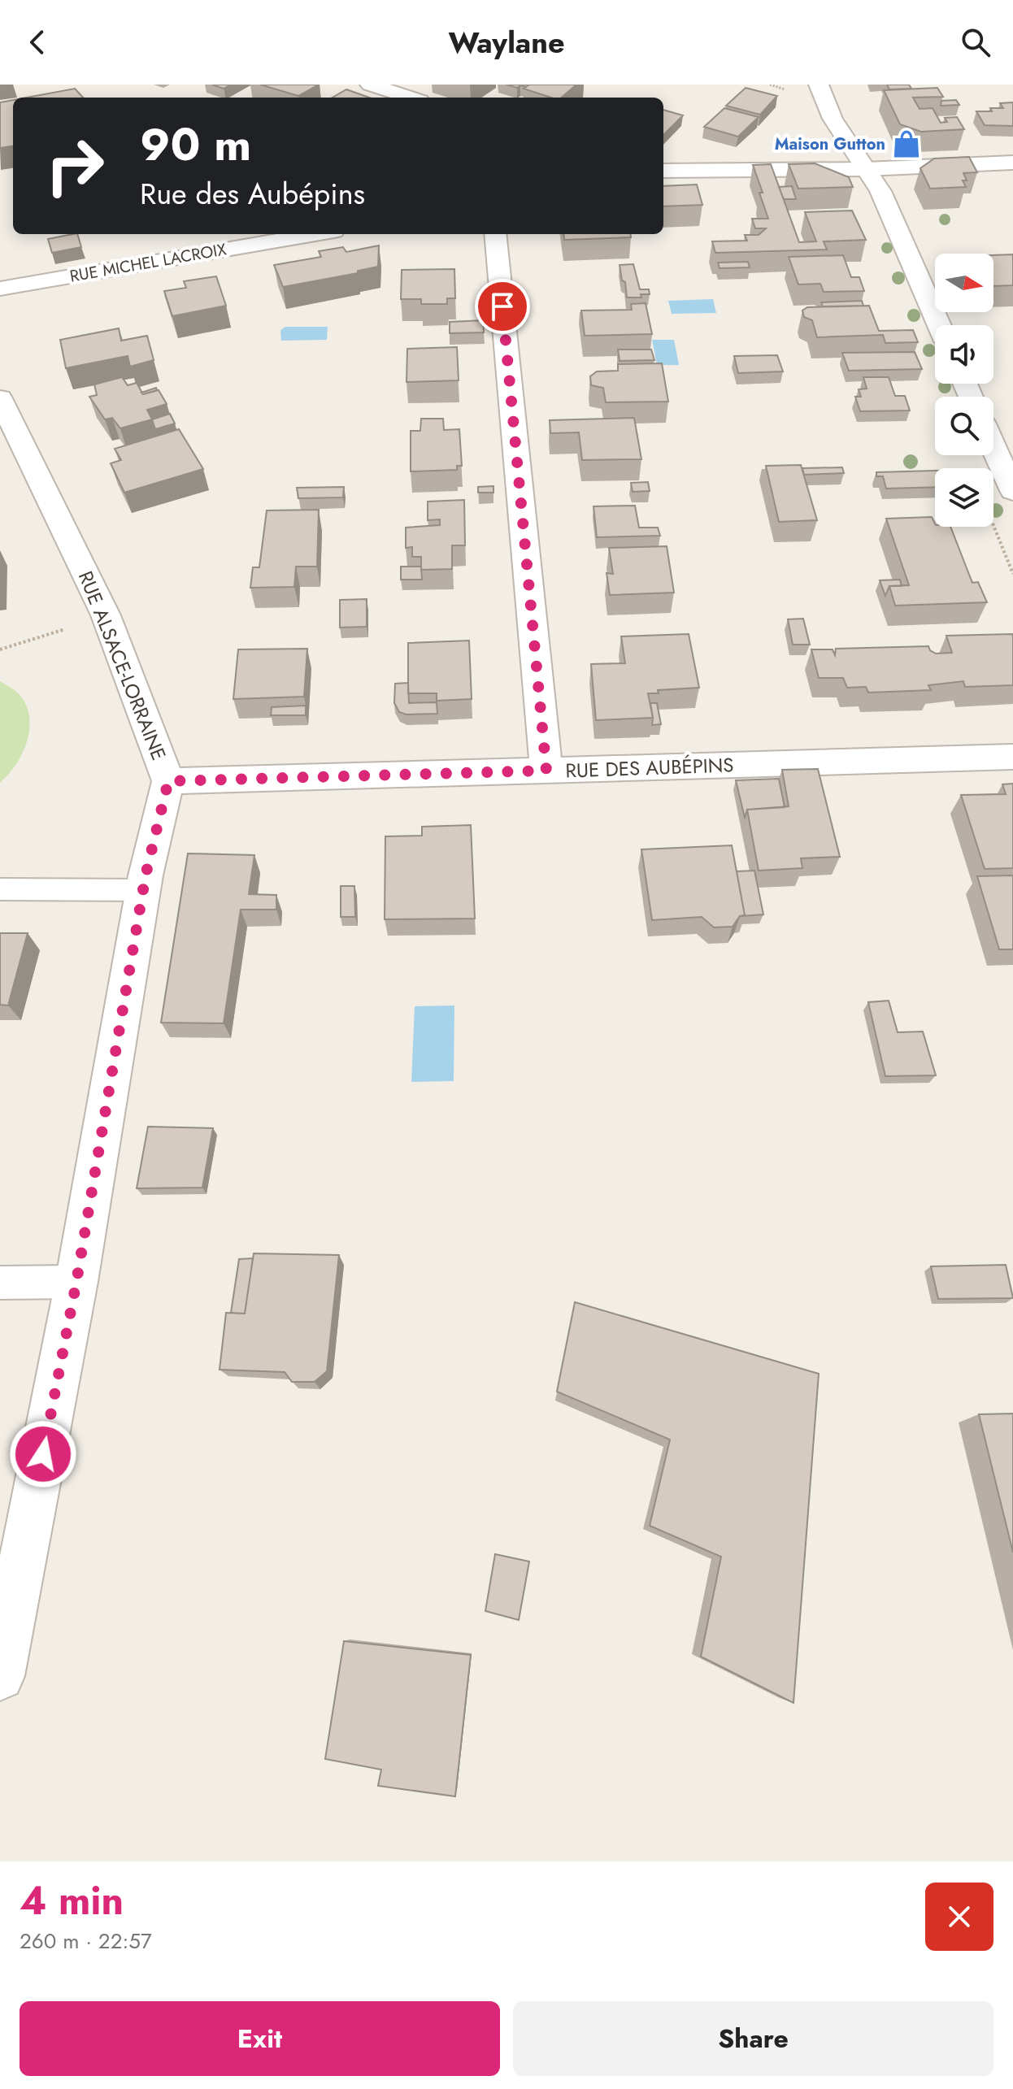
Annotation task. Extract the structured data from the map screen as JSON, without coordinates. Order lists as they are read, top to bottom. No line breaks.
{"streets":{"street":["RUE MICHEL LACROIX","RUE ALSACE-LORRAINE","RUE DES AUBÉPINS"]},"crossings":[["RUE ALSACE-LORRAINE","RUE DES AUBÉPINS"]],"places":{"shop":["Maison Gutton"]},"north":"right","page":{"header":"Waylane","turn":["90 m","Rue des Aubépins"],"heading":["4 min","260 m · 22:57"],"buttons":["Exit","Share"]}}
